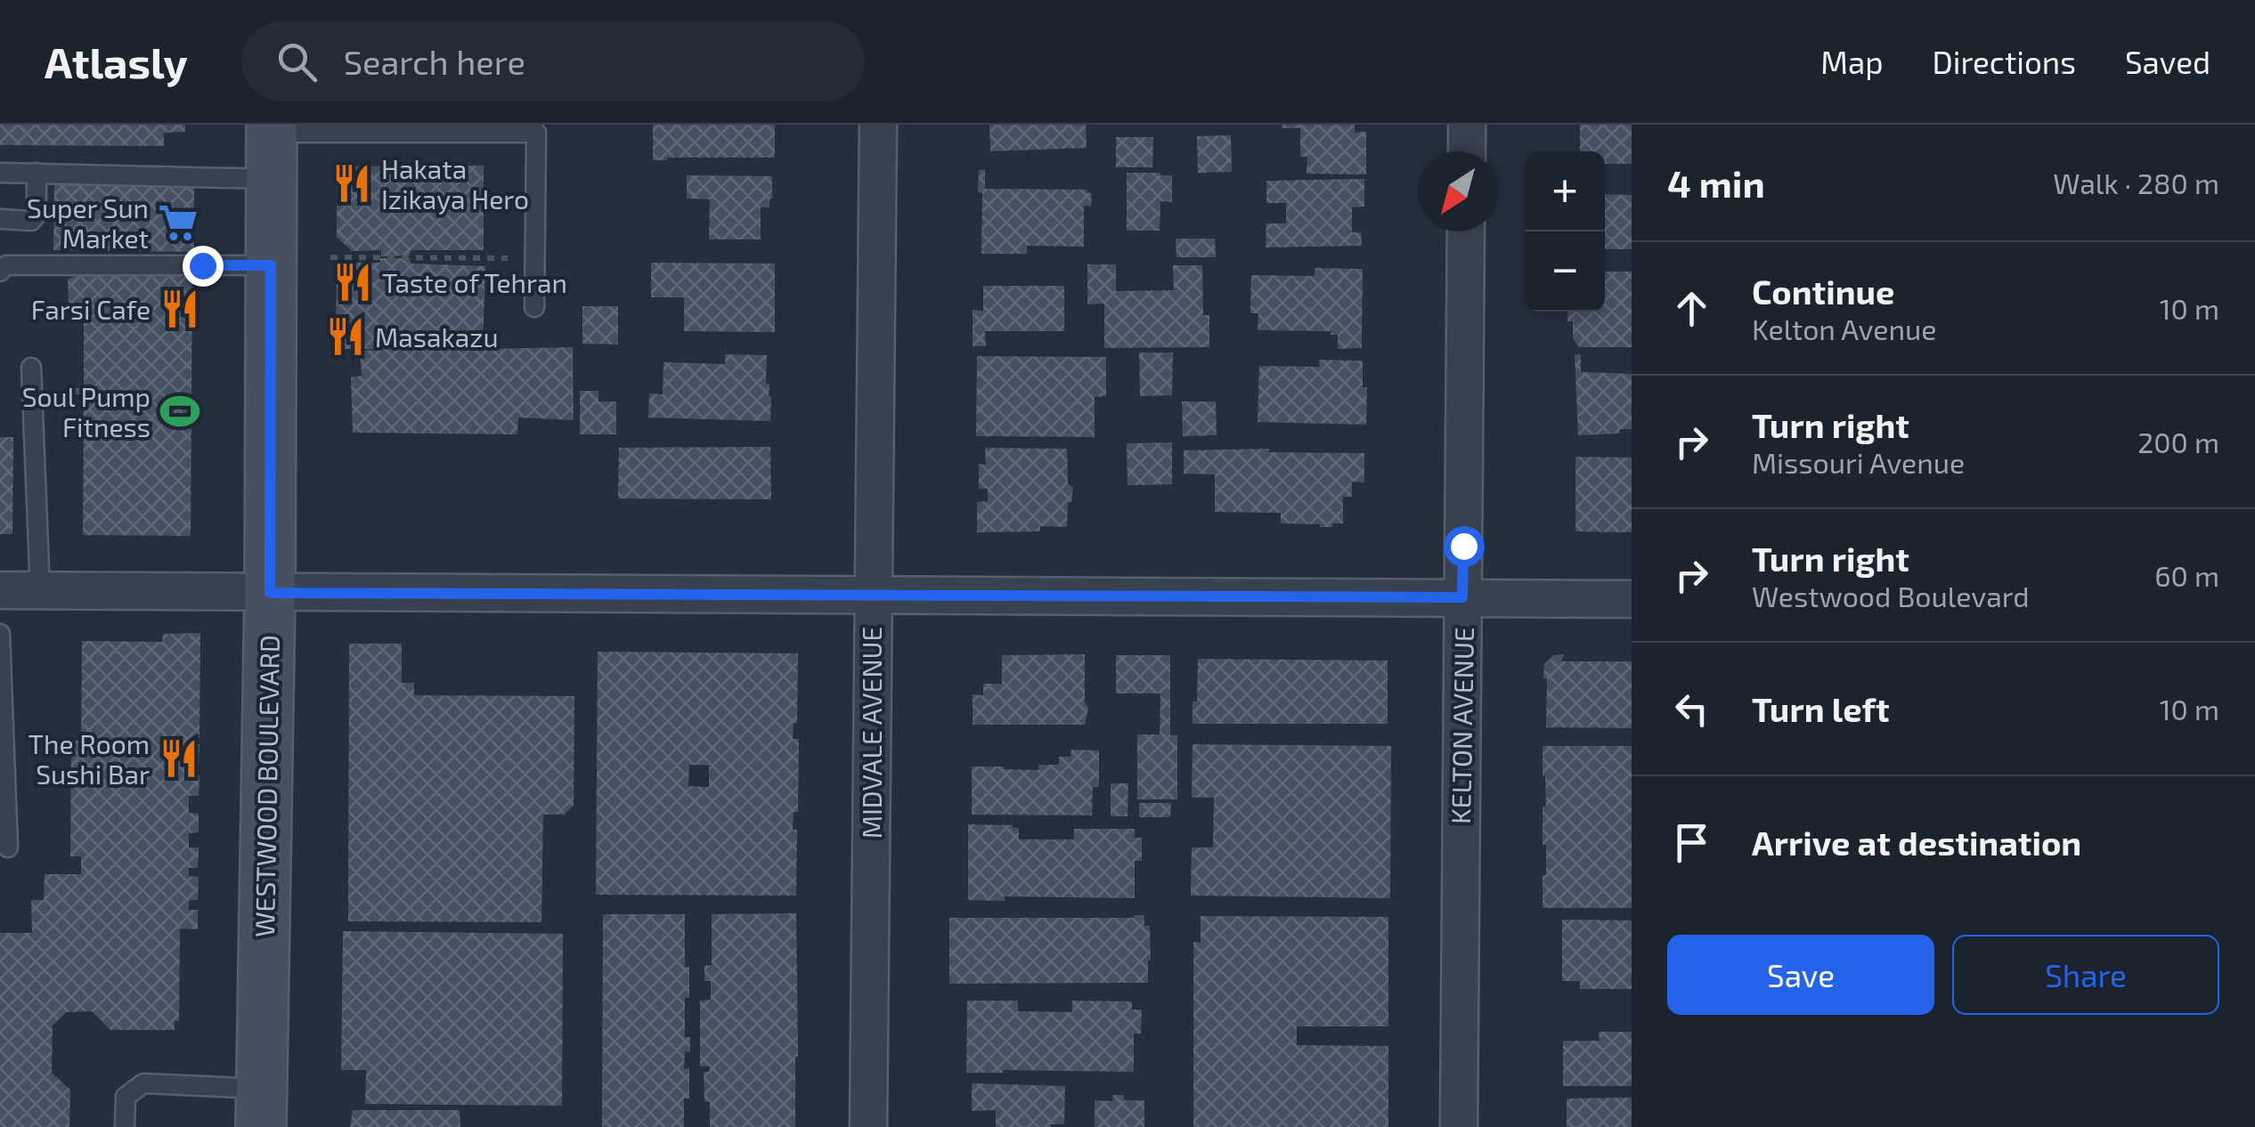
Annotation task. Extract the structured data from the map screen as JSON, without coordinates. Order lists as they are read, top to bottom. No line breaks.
{"streets":{"main road":["WESTWOOD BOULEVARD"],"street":["KELTON AVENUE","MIDVALE AVENUE"]},"places":{"restaurant":["Hakata Izikaya Hero","Taste of Tehran","Farsi Cafe","Masakazu","The Room Sushi Bar"],"supermarket":["Super Sun Market"],"sports":["Soul Pump Fitness"]},"north":"bottom left","page":{"header":"Atlasly","search":"Search here","nav":["Map","Directions","Saved"],"heading":["4 min","Walk · 280 m"],"map_buttons":["+","−"],"list":[["Continue","Kelton Avenue","10 m"],["Turn right","Missouri Avenue","200 m"],["Turn right","Westwood Boulevard","60 m"],["Turn left","10 m"],"Arrive at destination"],"buttons":["Save","Share"]}}
